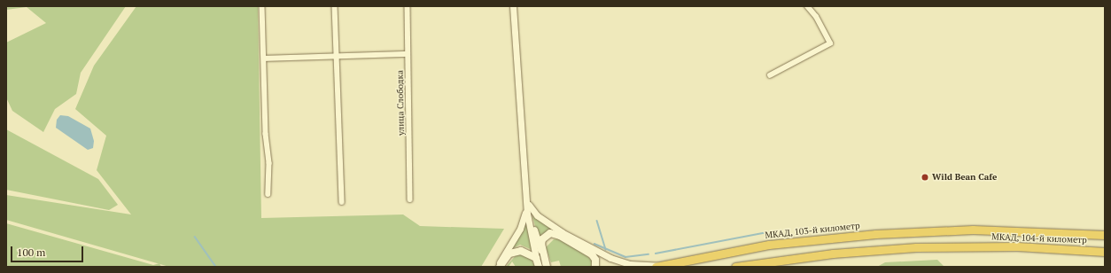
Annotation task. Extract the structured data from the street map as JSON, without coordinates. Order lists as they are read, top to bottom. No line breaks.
{"streets":{"highway":["МКАД, 103-й километр","МКАД, 104-й километр"],"street":["улица Слободка"]},"crossings":[["МКАД, 103-й километр","МКАД, 104-й километр"]],"places":["Wild Bean Cafe"],"scale_bar":"100 m"}
